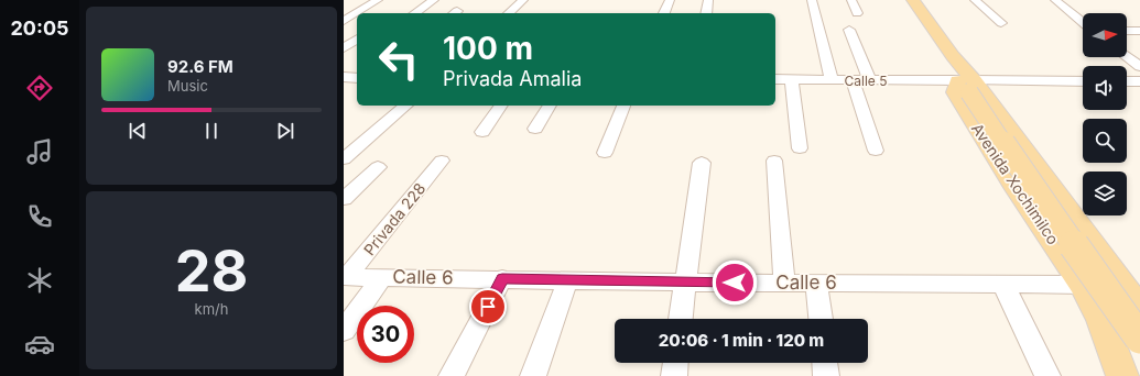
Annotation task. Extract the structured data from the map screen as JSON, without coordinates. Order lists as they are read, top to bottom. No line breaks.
{"streets":{"main road":["Avenida Xochimilco"],"street":["Calle 5","Privada 228","Calle 6"]},"crossings":[["Calle 5","Avenida Xochimilco"],["Avenida Xochimilco","Calle 6"],["Privada 228","Calle 6"]],"north":"right","page":{"tabs":"20:05","turn":["100 m","Privada Amalia"],"song":["92.6 FM","Music"],"tile":["28","km/h"],"limit":"30","trip":"20:06 · 1 min · 120 m"}}
